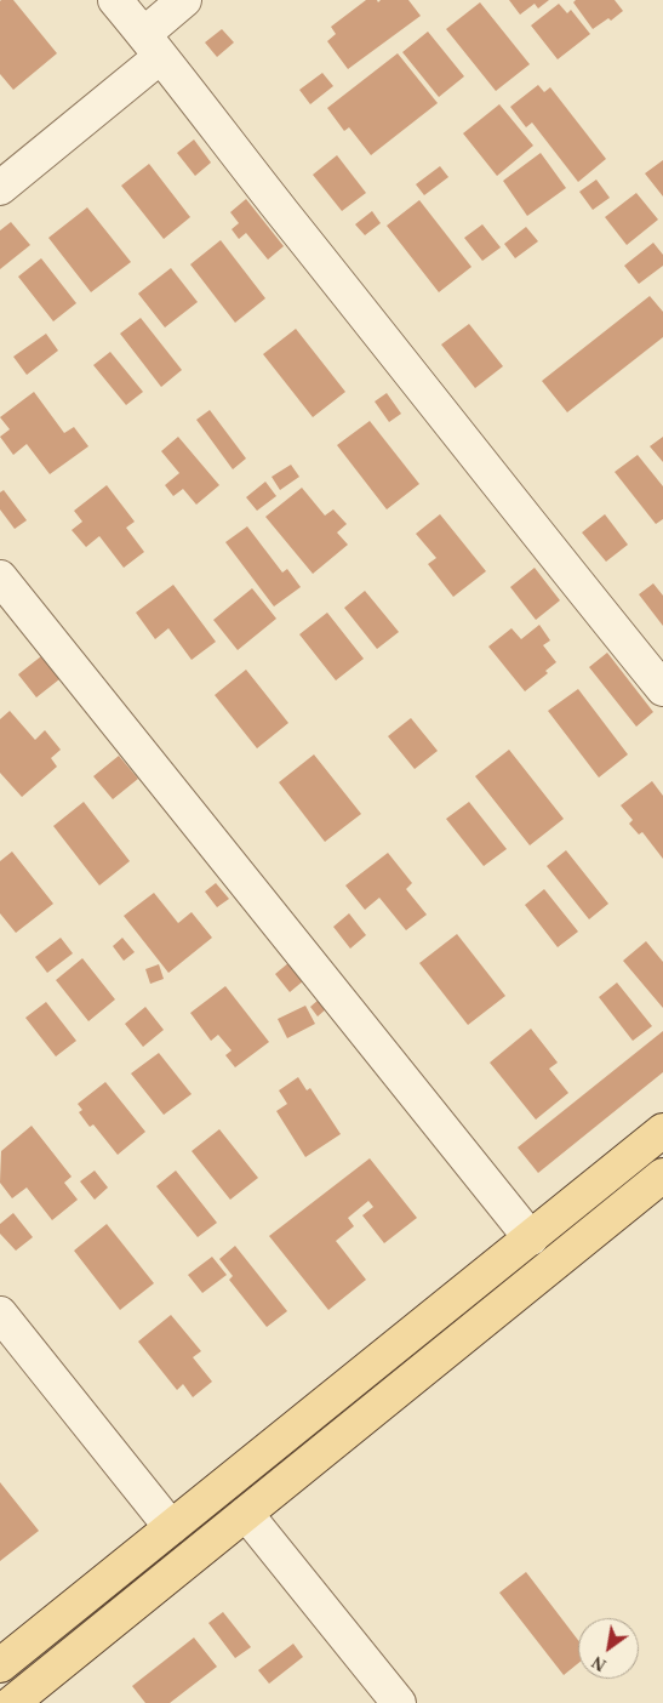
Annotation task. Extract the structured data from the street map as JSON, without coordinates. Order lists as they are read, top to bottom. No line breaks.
{"north":"bottom left"}
